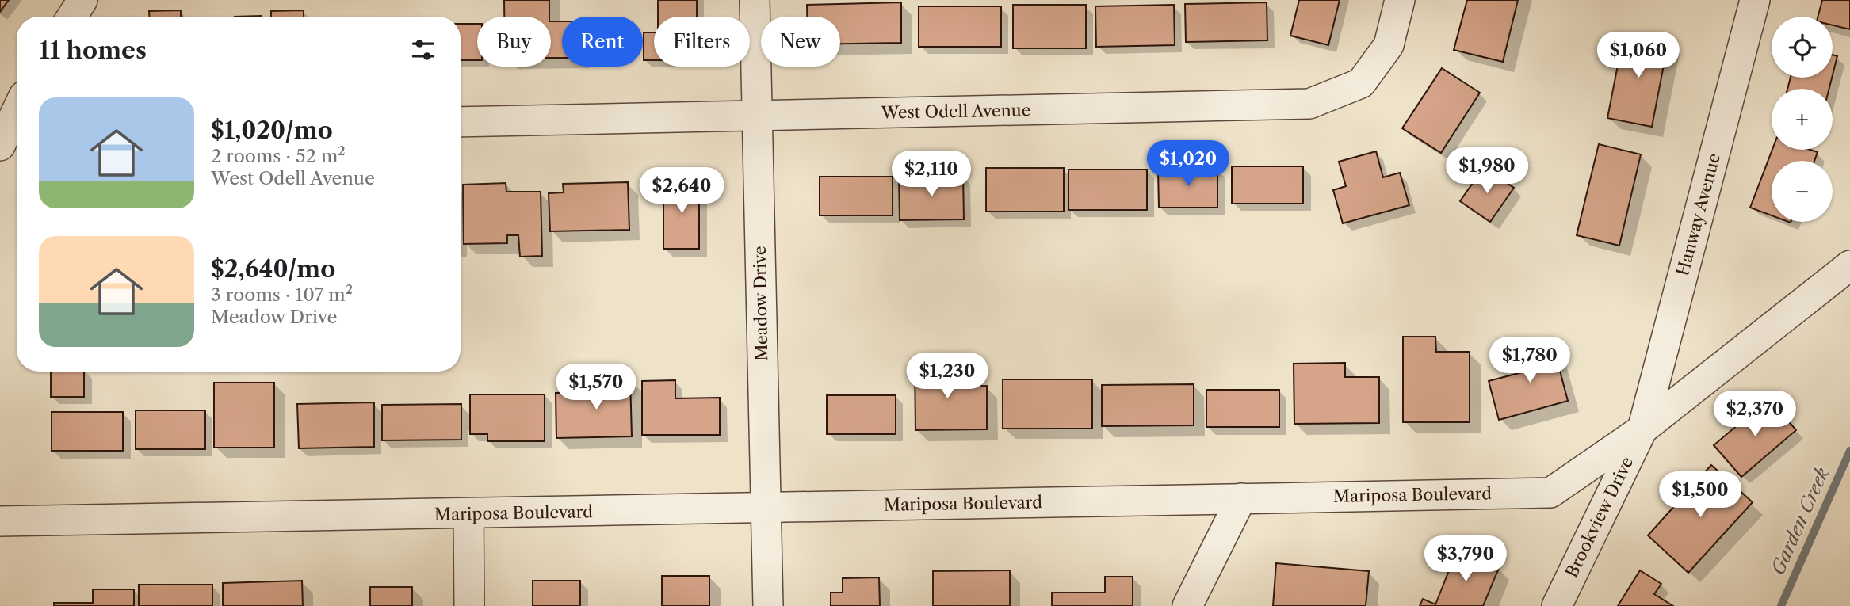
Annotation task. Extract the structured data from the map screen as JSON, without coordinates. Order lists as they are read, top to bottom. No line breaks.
{"streets":{"street":["West Odell Avenue","Hanway Avenue","Meadow Drive","Mariposa Boulevard","Brookview Drive"]},"crossings":[["West Odell Avenue","Meadow Drive"],["Hanway Avenue","Mariposa Boulevard"],["Hanway Avenue","Brookview Drive"],["Meadow Drive","Mariposa Boulevard"],["Mariposa Boulevard","Brookview Drive"]],"water":["Garden Creek"],"page":{"map_buttons":["+","−"],"chip":["Buy","Rent","Filters","New"],"heading":"11 homes","price":["$1,060","$1,020","$1,980","$2,110","$2,640","$1,780","$1,230","$1,570","$2,370","$1,500","$3,790"],"list":[{"name":"$1,020/mo","note":"2 rooms · 52 m² · West Odell Avenue"},{"name":"$2,640/mo","note":"3 rooms · 107 m² · Meadow Drive"}]}}
